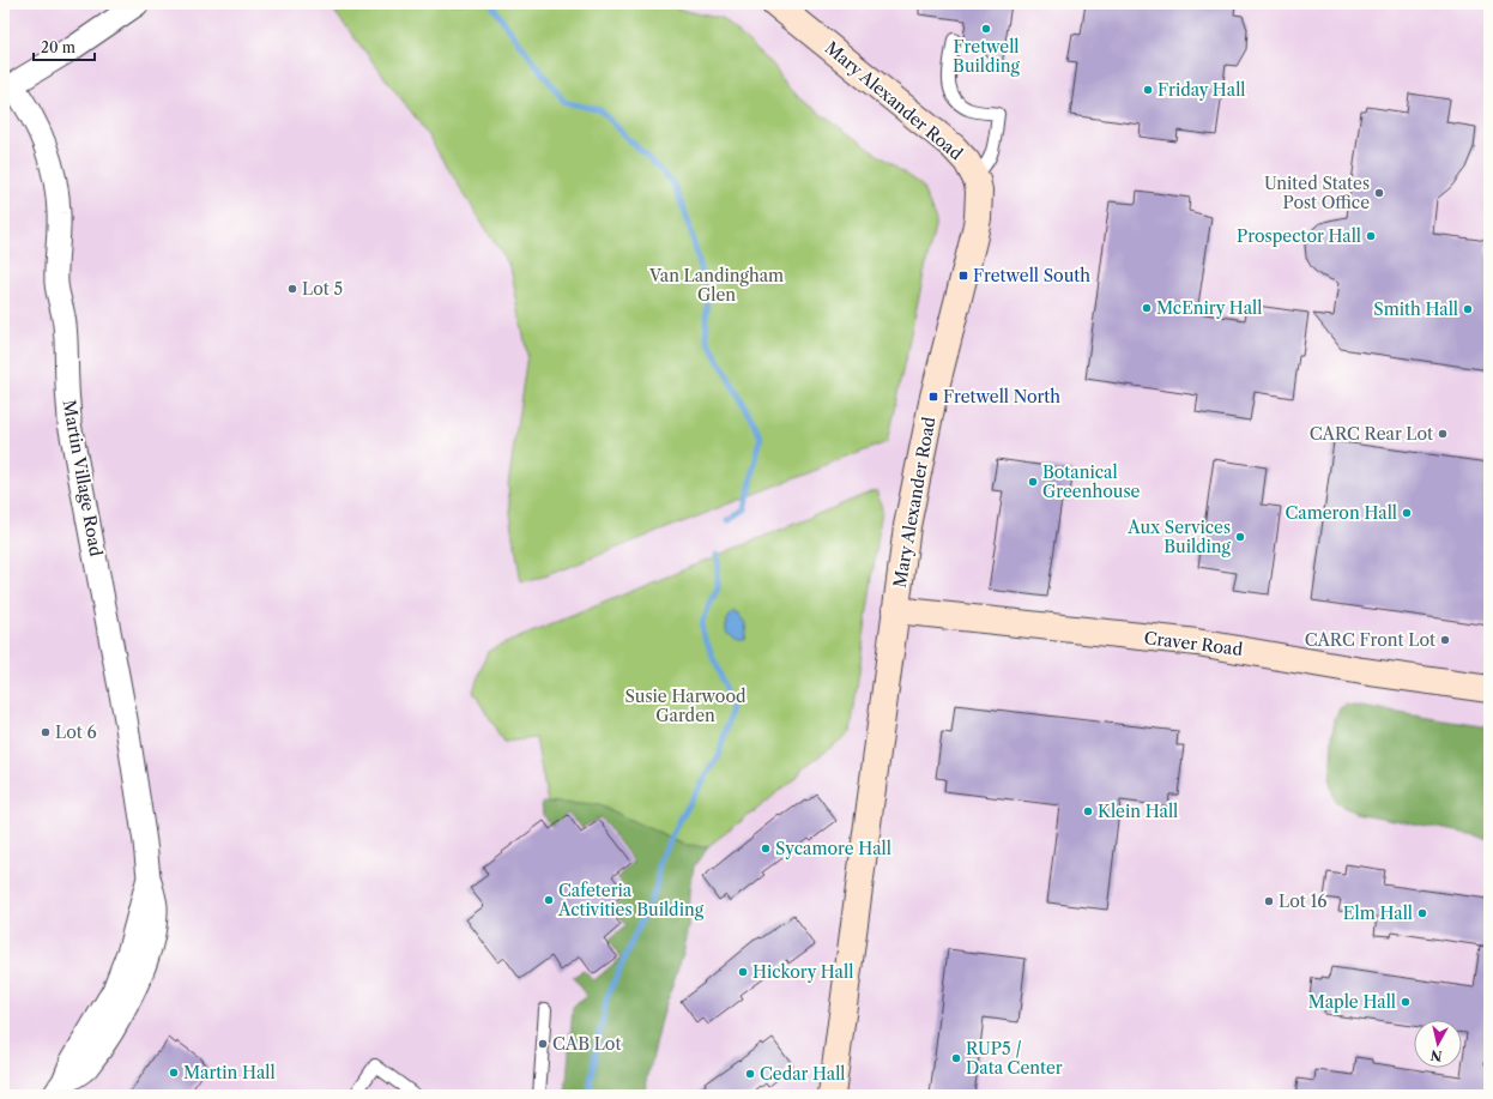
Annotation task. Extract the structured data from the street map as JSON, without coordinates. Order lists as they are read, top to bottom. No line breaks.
{"streets":{"street":["Mary Alexander Road","Martin Village Road","Craver Road"]},"crossings":[["Mary Alexander Road","Craver Road"]],"parks":["Van Landingham Glen","Susie Harwood Garden"],"places":{"other":["Fretwell Building","Friday Hall","United States Post Office","Prospector Hall","Lot 5","McEniry Hall","Smith Hall","CARC Rear Lot","Botanical Greenhouse","Cameron Hall","Aux Services Building","CARC Front Lot","Lot 6","Klein Hall","Sycamore Hall","Cafeteria Activities Building","Lot 16","Elm Hall","Hickory Hall","Maple Hall","CAB Lot","RUP5 / Data Center","Martin Hall","Cedar Hall"],"transit":["Fretwell South","Fretwell North"]},"scale_bar":"20 m","north":"bottom"}
